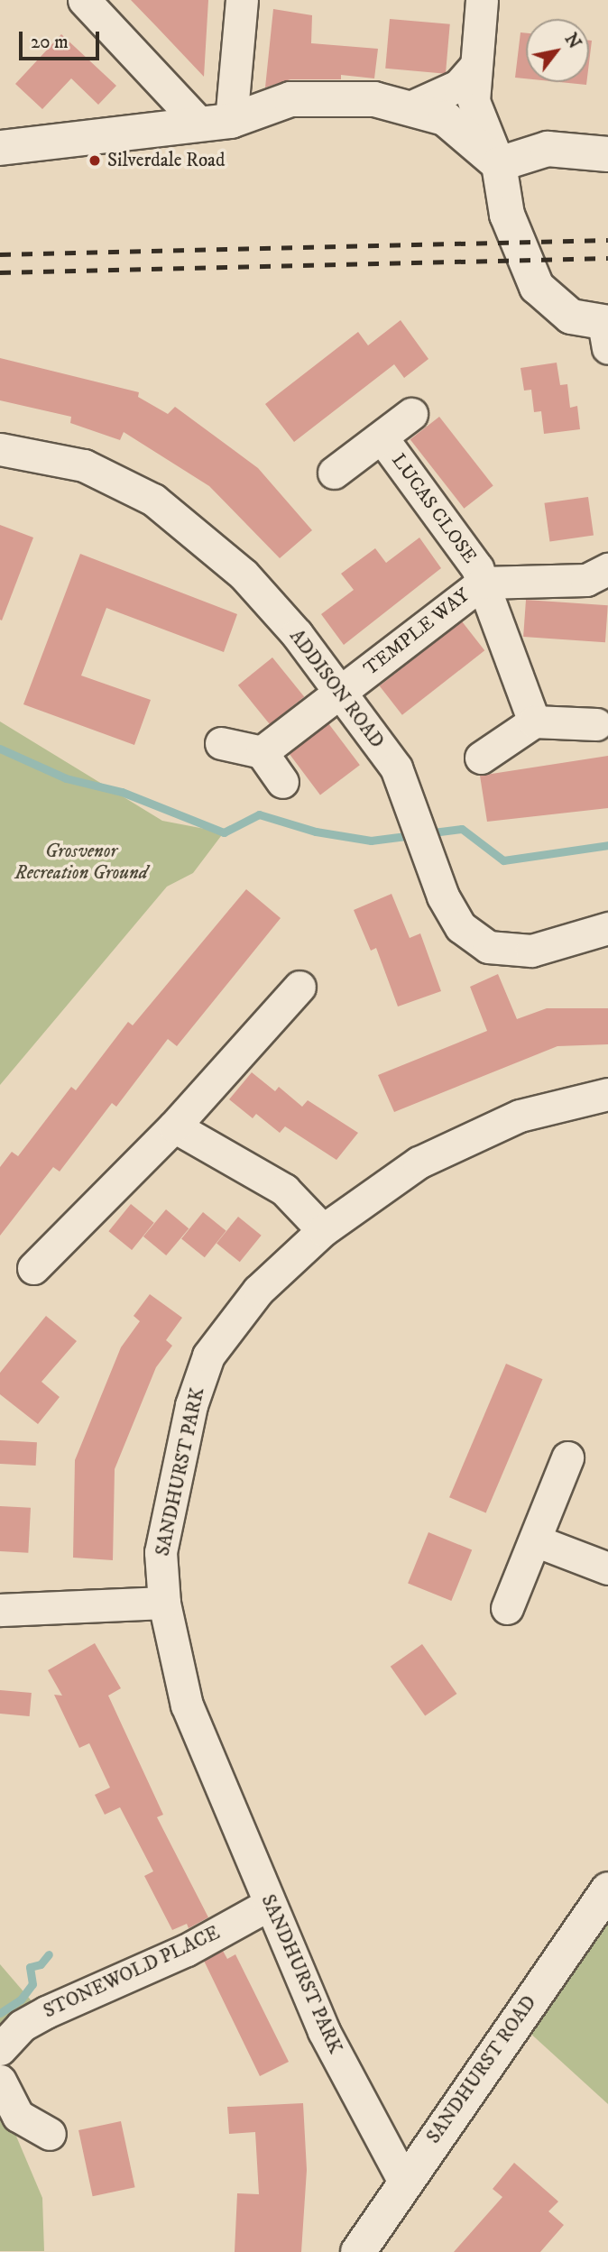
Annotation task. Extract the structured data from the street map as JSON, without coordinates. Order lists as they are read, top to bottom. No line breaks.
{"streets":{"street":["LUCAS CLOSE","TEMPLE WAY","ADDISON ROAD","SANDHURST PARK","STONEWOLD PLACE","SANDHURST ROAD"]},"crossings":[["LUCAS CLOSE","TEMPLE WAY"],["TEMPLE WAY","ADDISON ROAD"],["SANDHURST PARK","STONEWOLD PLACE"],["SANDHURST PARK","SANDHURST ROAD"]],"parks":["Grosvenor Recreation Ground"],"places":["Silverdale Road"],"scale_bar":"20 m","north":"top right"}
